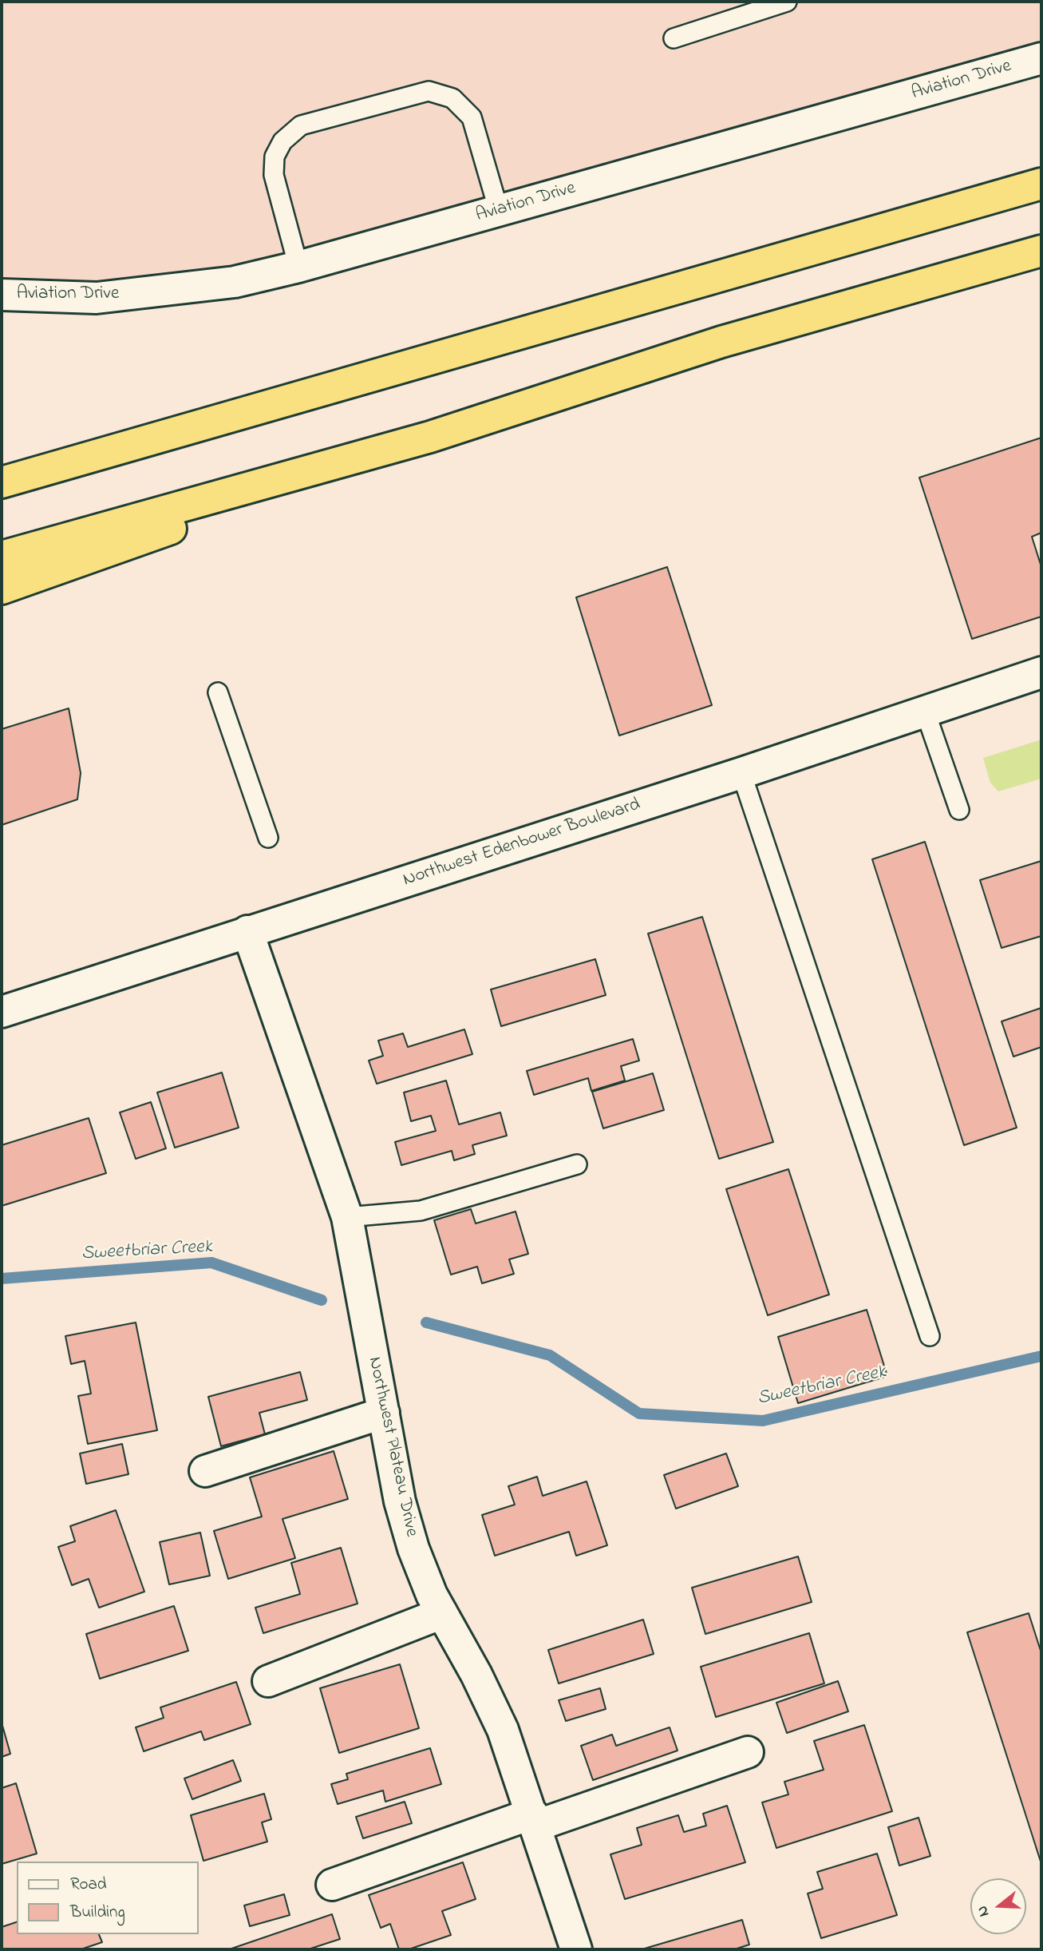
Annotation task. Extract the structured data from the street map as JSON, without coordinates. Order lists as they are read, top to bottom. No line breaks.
{"streets":{"street":["Aviation Drive","Northwest Edenbower Boulevard","Northwest Plateau Drive"]},"crossings":[["Northwest Edenbower Boulevard","Northwest Plateau Drive"]],"water":["Sweetbriar Creek"],"legend":["Road","Building"],"north":"left"}
